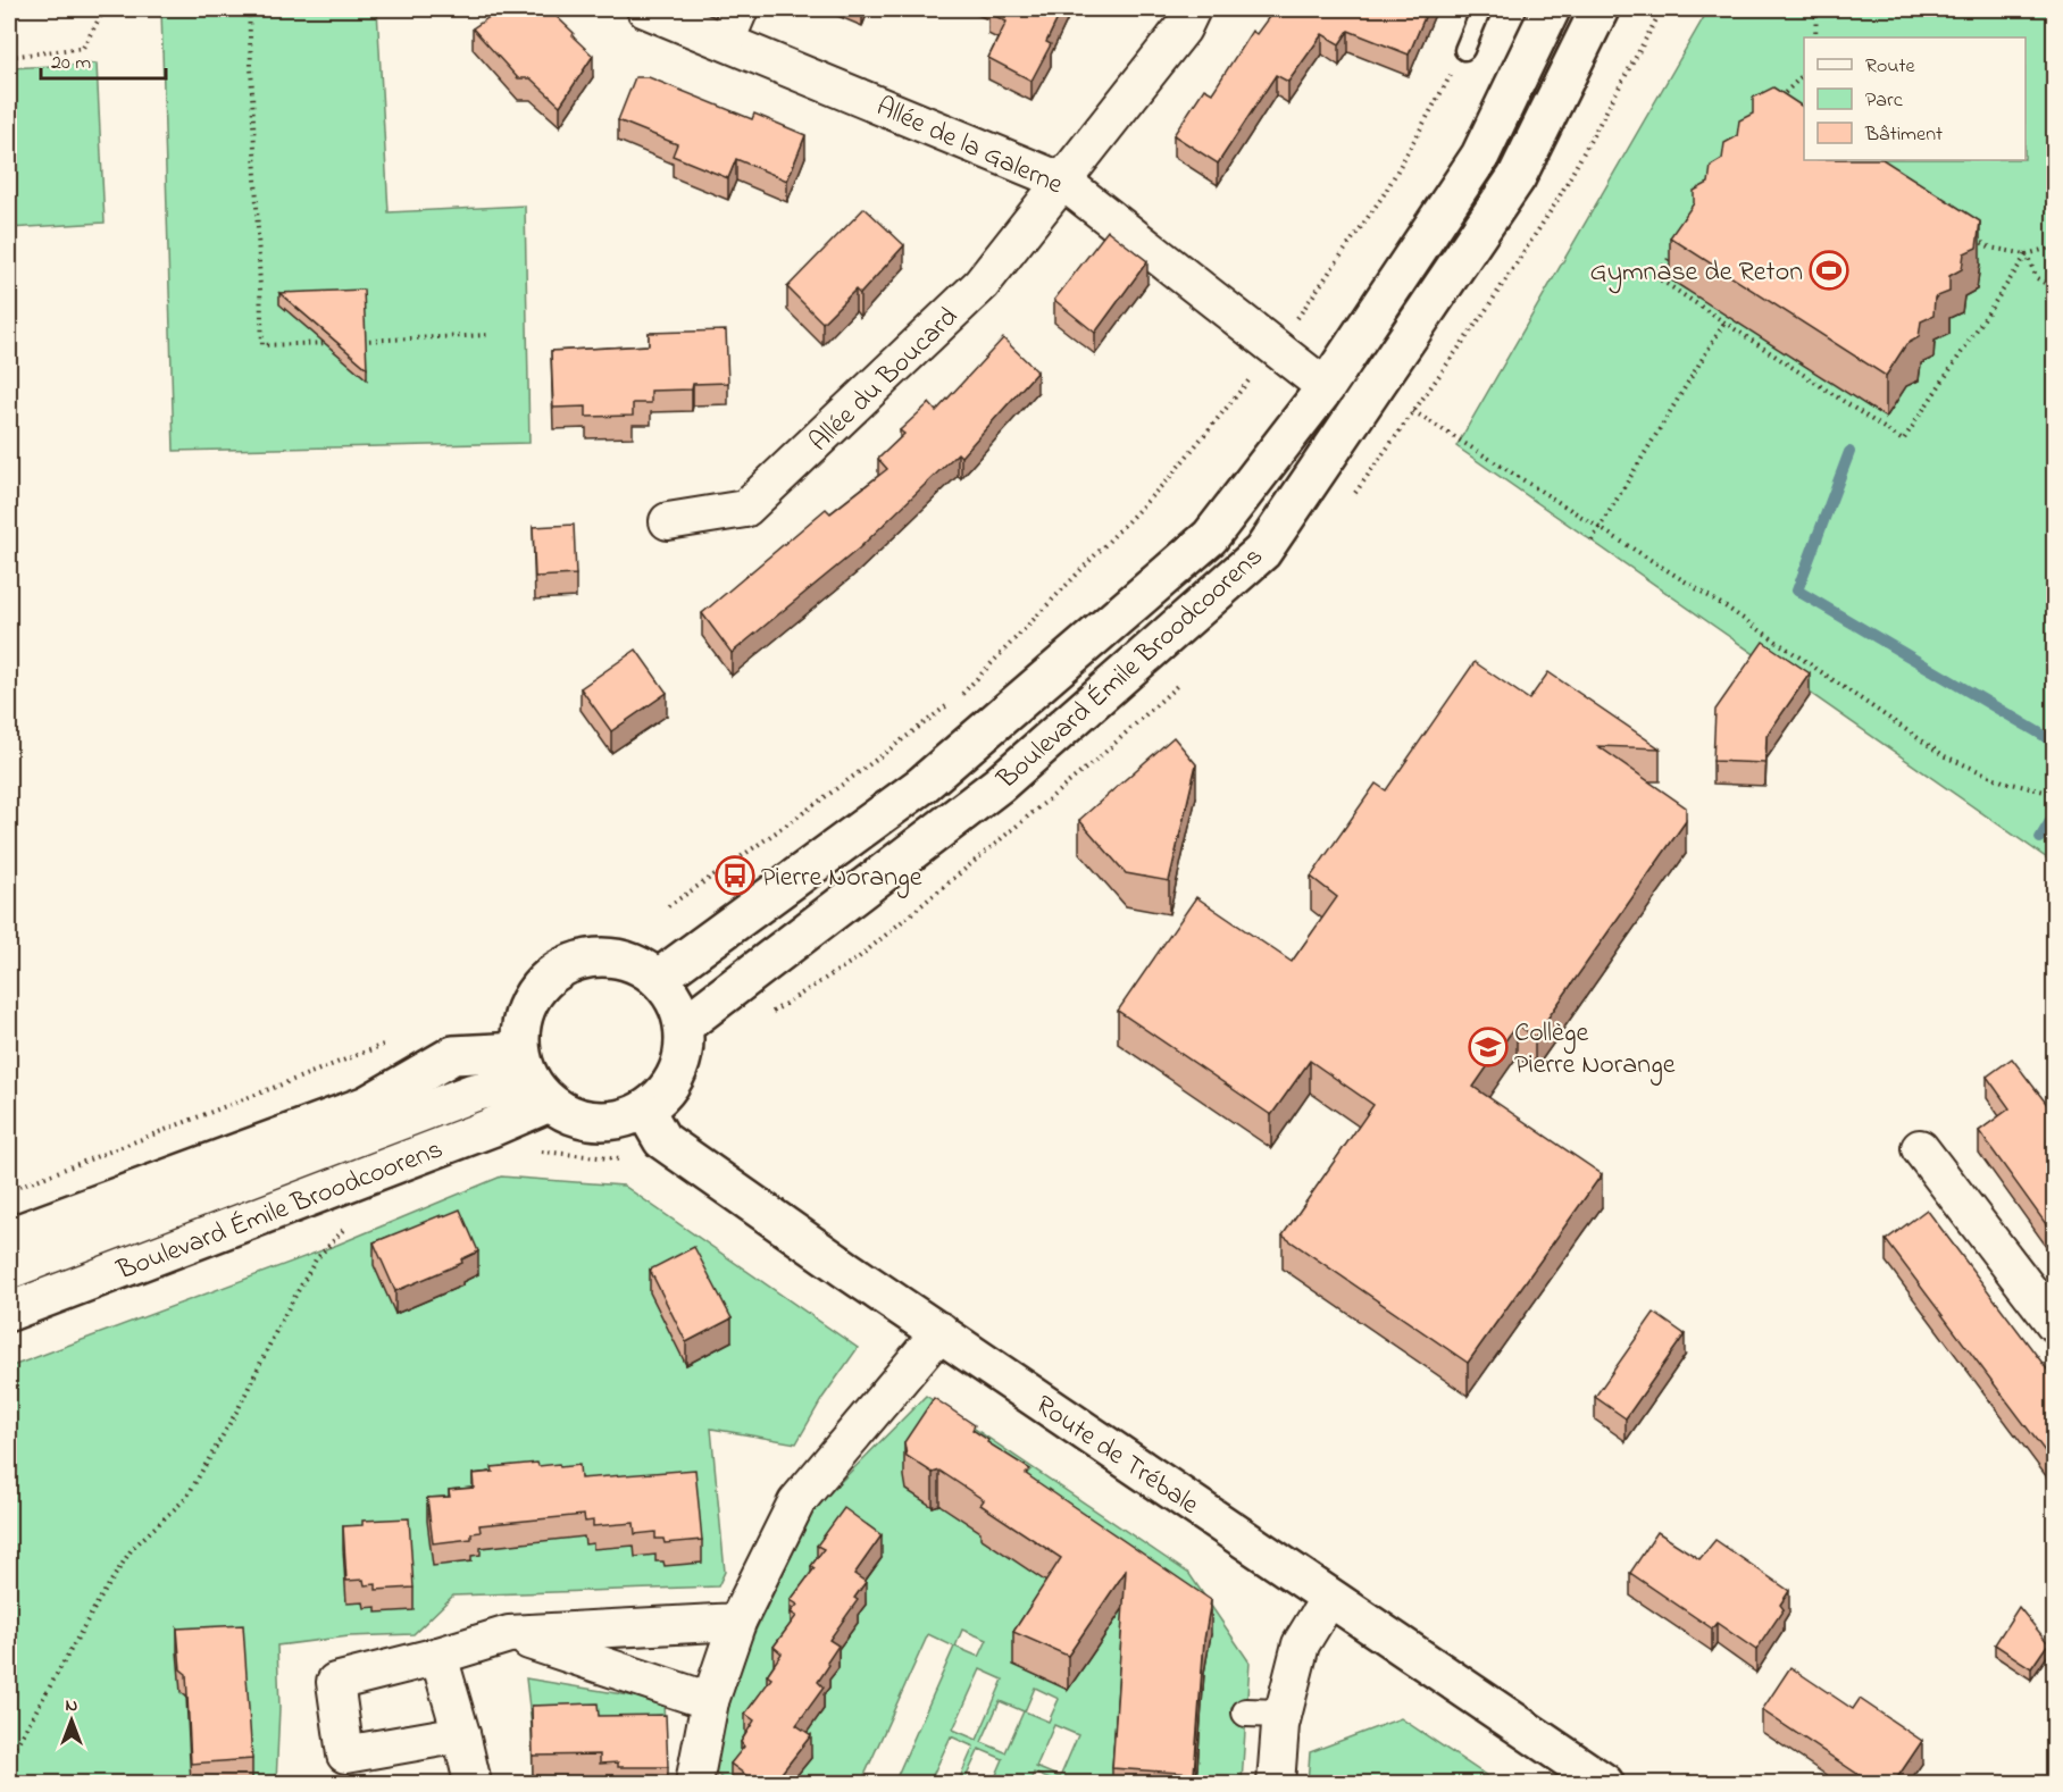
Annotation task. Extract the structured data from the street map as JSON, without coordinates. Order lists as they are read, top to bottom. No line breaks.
{"streets":{"street":["Allée de la Galerne","Allée du Boucard","Boulevard Émile Broodcoorens","Route de Trébale"]},"crossings":[["Allée de la Galerne","Allée du Boucard"],["Allée de la Galerne","Boulevard Émile Broodcoorens"],["Boulevard Émile Broodcoorens","Route de Trébale"]],"places":{"sports":["Gymnase de Reton"],"bus stop":["Pierre Norange"],"school or university":["Collège Pierre Norange"]},"legend":["Route","Parc","Bâtiment"],"scale_bar":"20 m","north":"top"}
